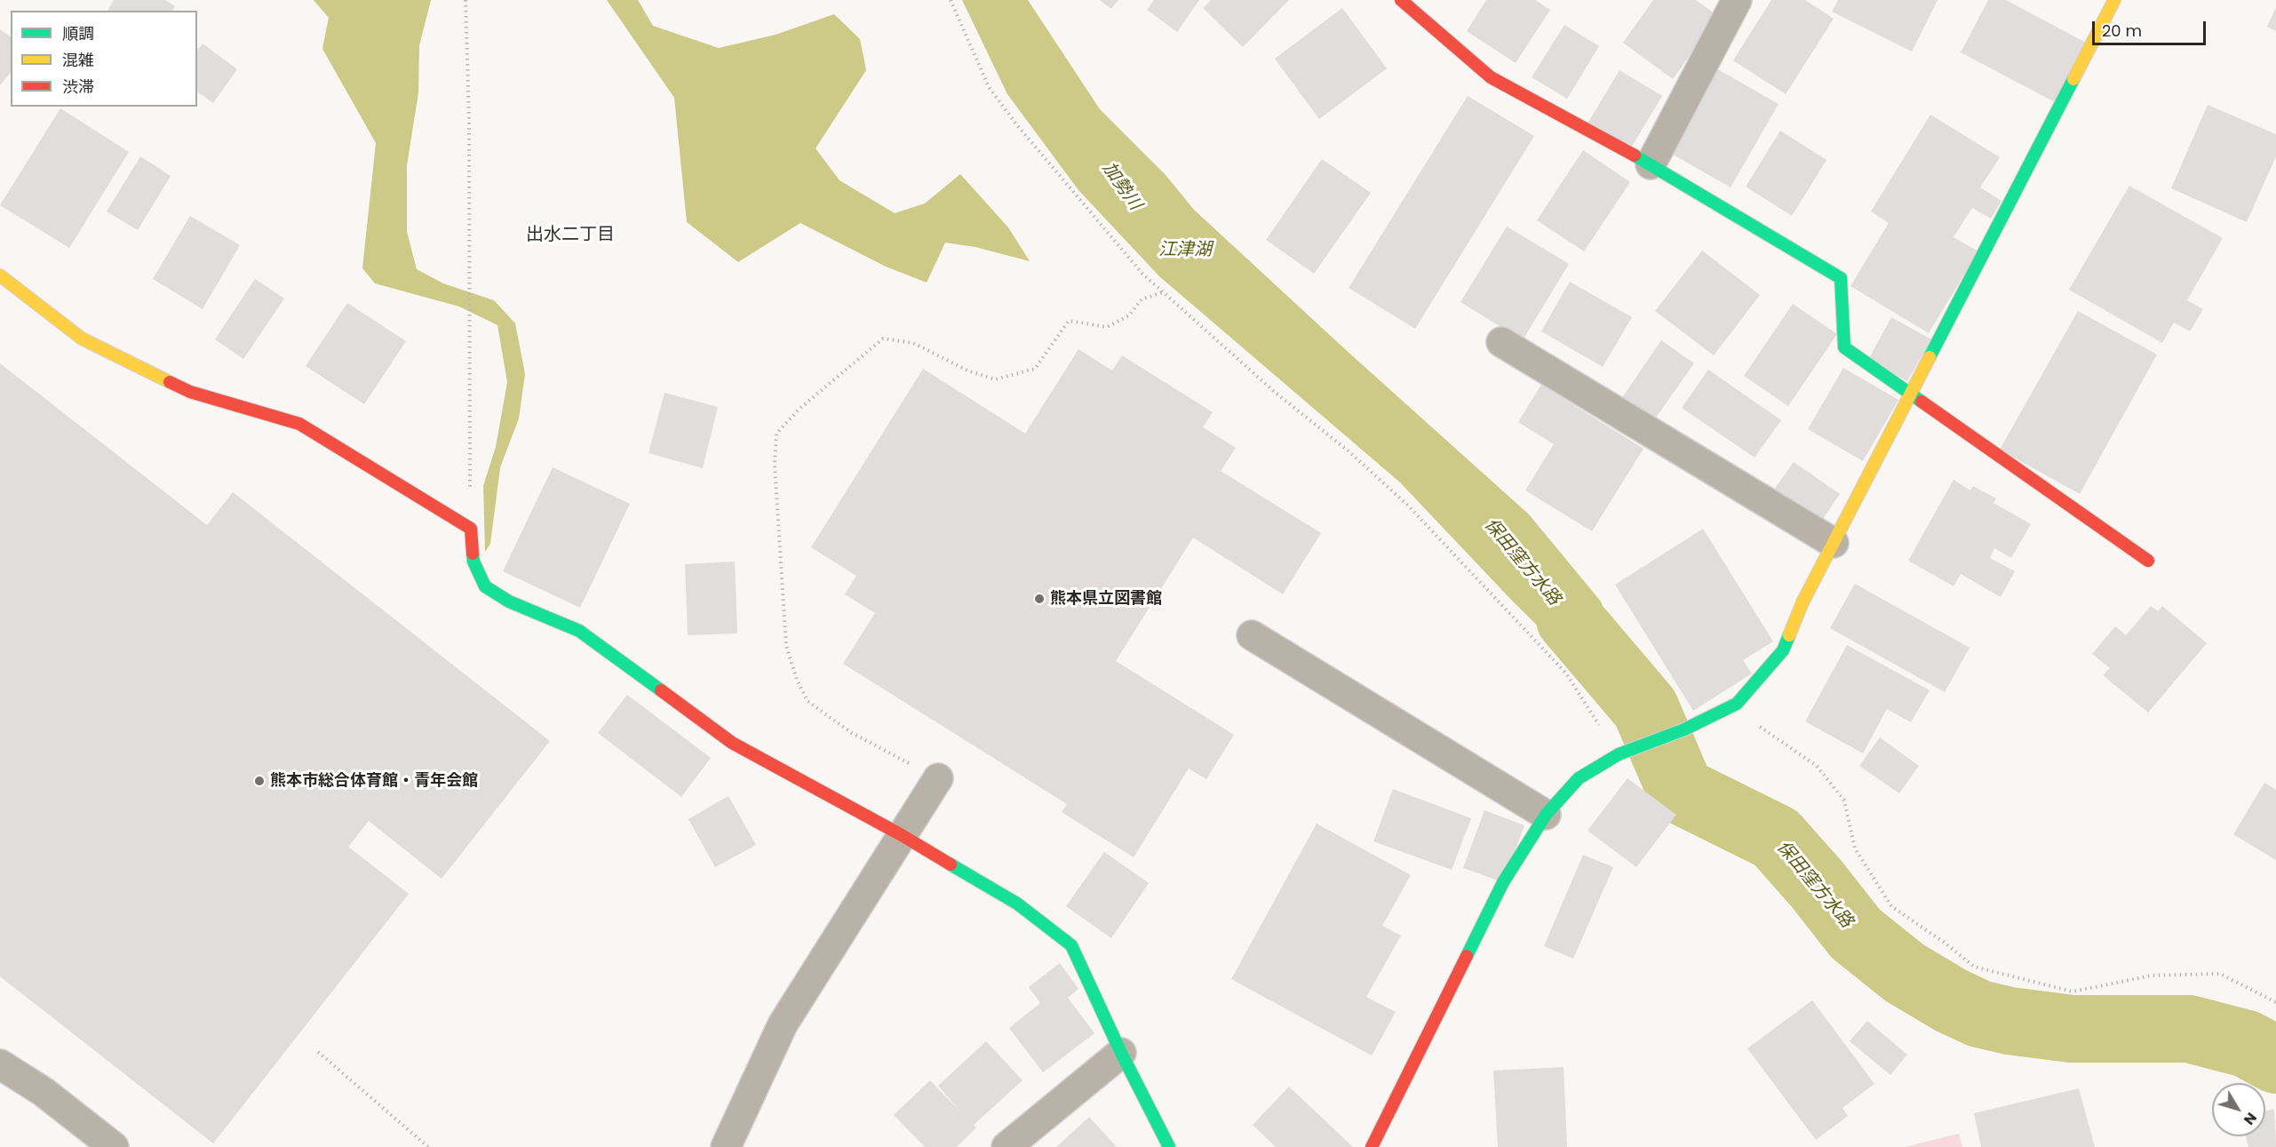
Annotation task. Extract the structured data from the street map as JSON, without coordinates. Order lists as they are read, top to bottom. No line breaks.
{"districts":["出水二丁目"],"water":["加勢川","江津湖","保田窪方水路"],"places":["熊本県立図書館","熊本市総合体育館・青年会館"],"legend":["順調","混雑","渋滞"],"scale_bar":"20 m","north":"bottom right"}
